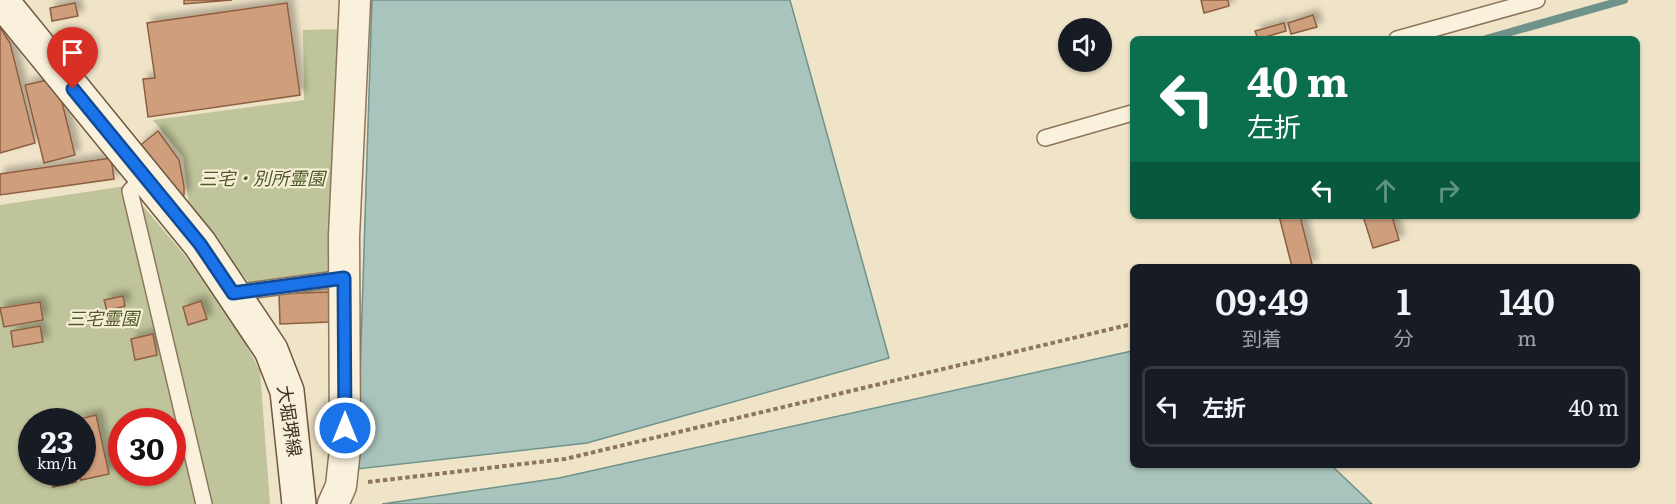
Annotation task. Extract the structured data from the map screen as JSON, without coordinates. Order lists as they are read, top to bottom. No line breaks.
{"streets":{"main road":["大堀堺線"]},"parks":["三宅・別所霊園","三宅霊園"],"page":{"turn":["40 m","左折"],"eta":["09:49","到着","1","分","140","m"],"list":[{"name":"左折","value":"40 m"}],"speed":"23 km/h","limit":"30"}}
